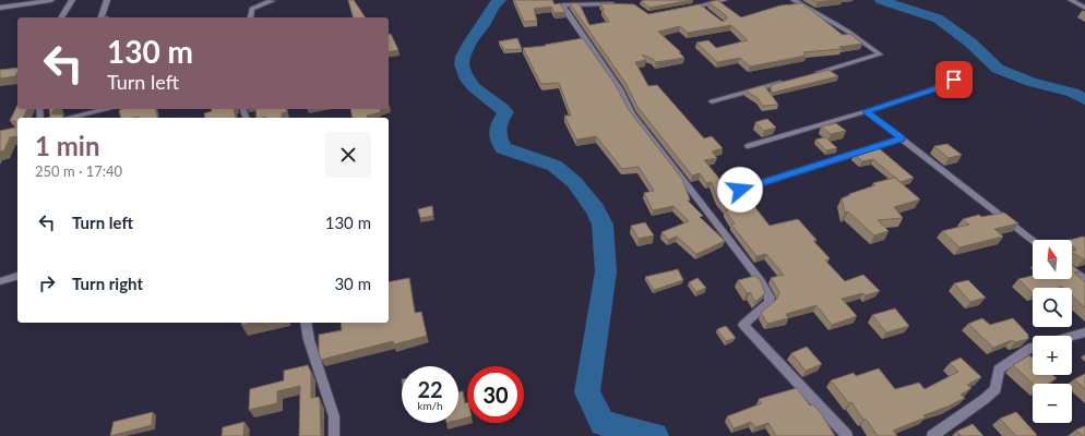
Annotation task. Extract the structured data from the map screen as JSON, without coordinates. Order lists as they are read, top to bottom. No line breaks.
{"north":"top","page":{"turn":["130 m","Turn left"],"heading":["1 min","250 m · 17:40"],"list":[{"name":"Turn left","value":"130 m"},{"name":"Turn right","value":"30 m"}],"map_buttons":["+","−"],"speed":"22 km/h","limit":"30"}}
